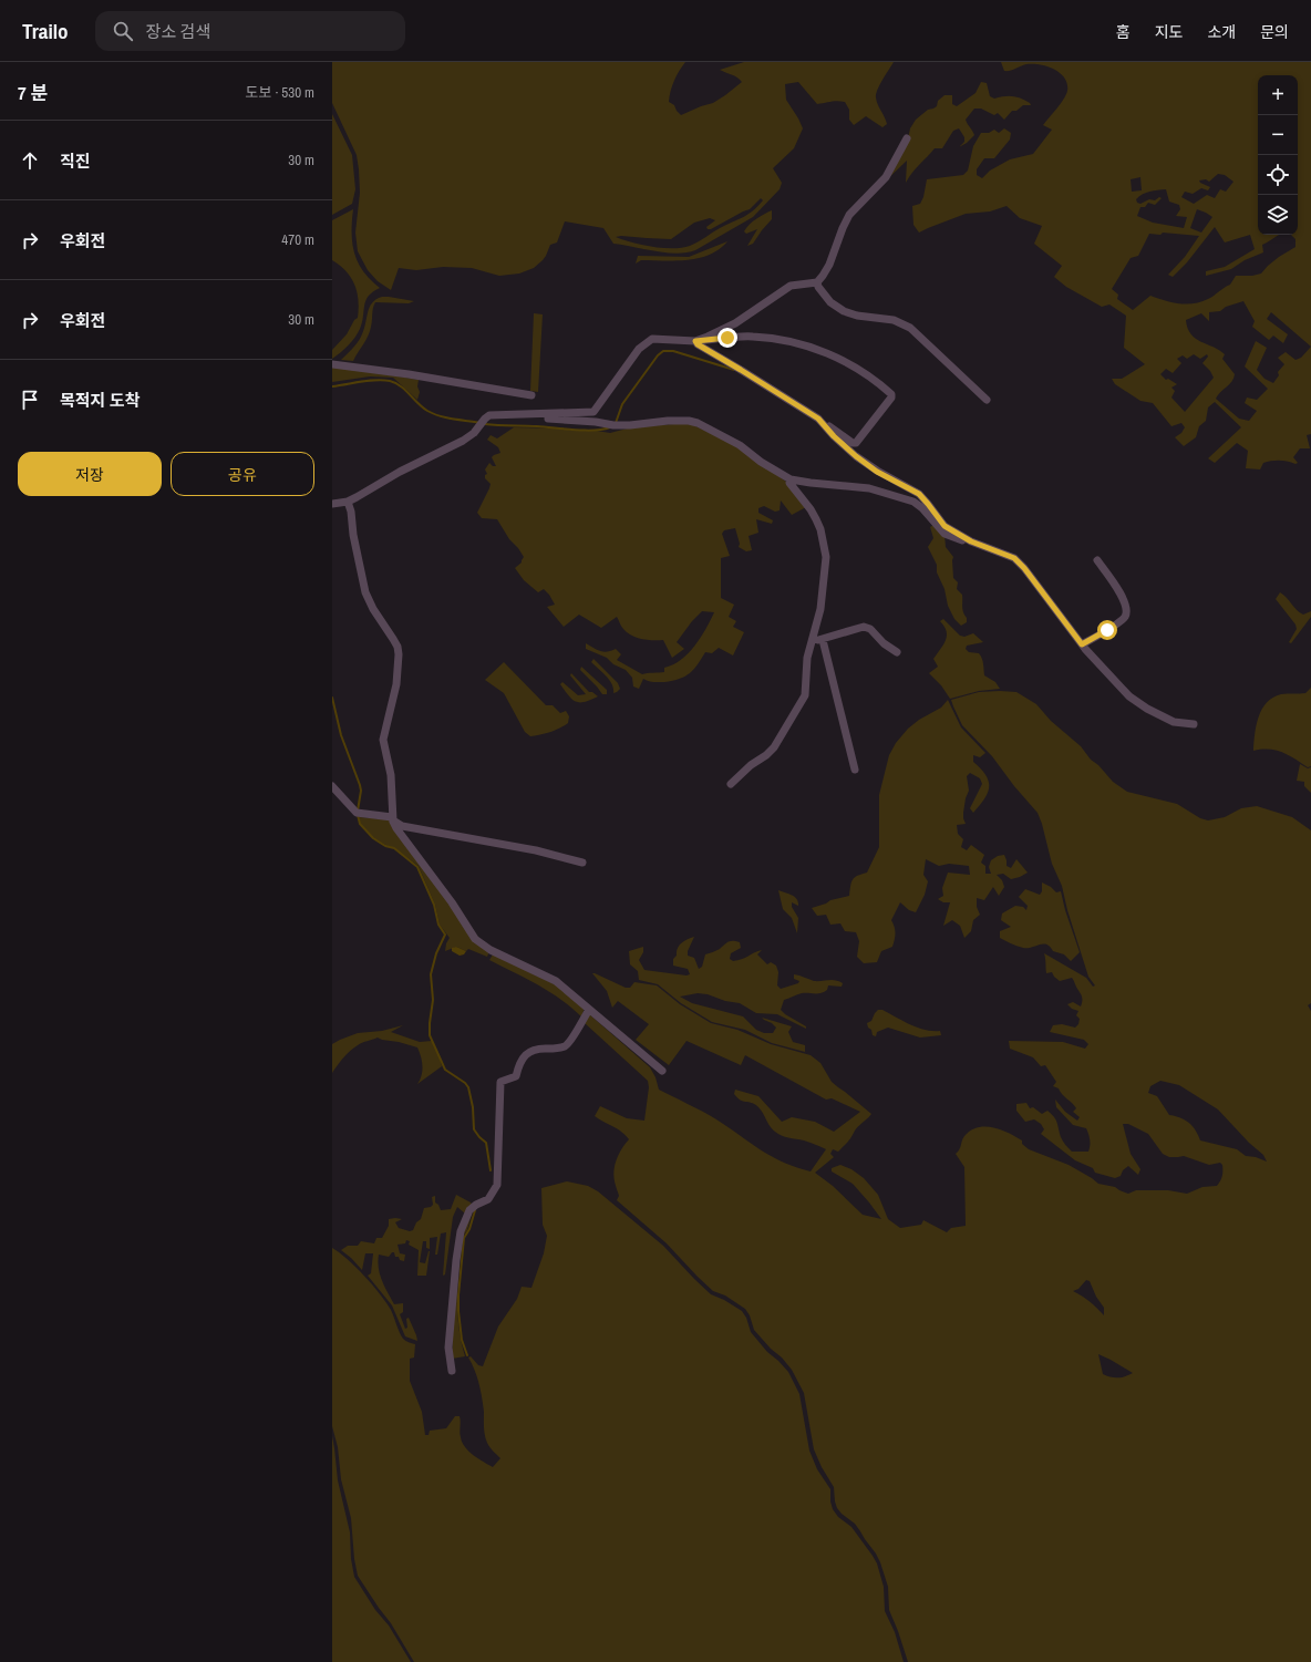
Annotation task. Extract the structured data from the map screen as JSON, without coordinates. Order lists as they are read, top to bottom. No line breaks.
{"page":{"header":"Trailo","search":"장소 검색","nav":["홈","지도","소개","문의"],"heading":["7 분","도보 · 530 m"],"map_buttons":["+","−"],"list":[["직진","30 m"],["우회전","470 m"],["우회전","30 m"],"목적지 도착"],"buttons":["저장","공유"]}}
